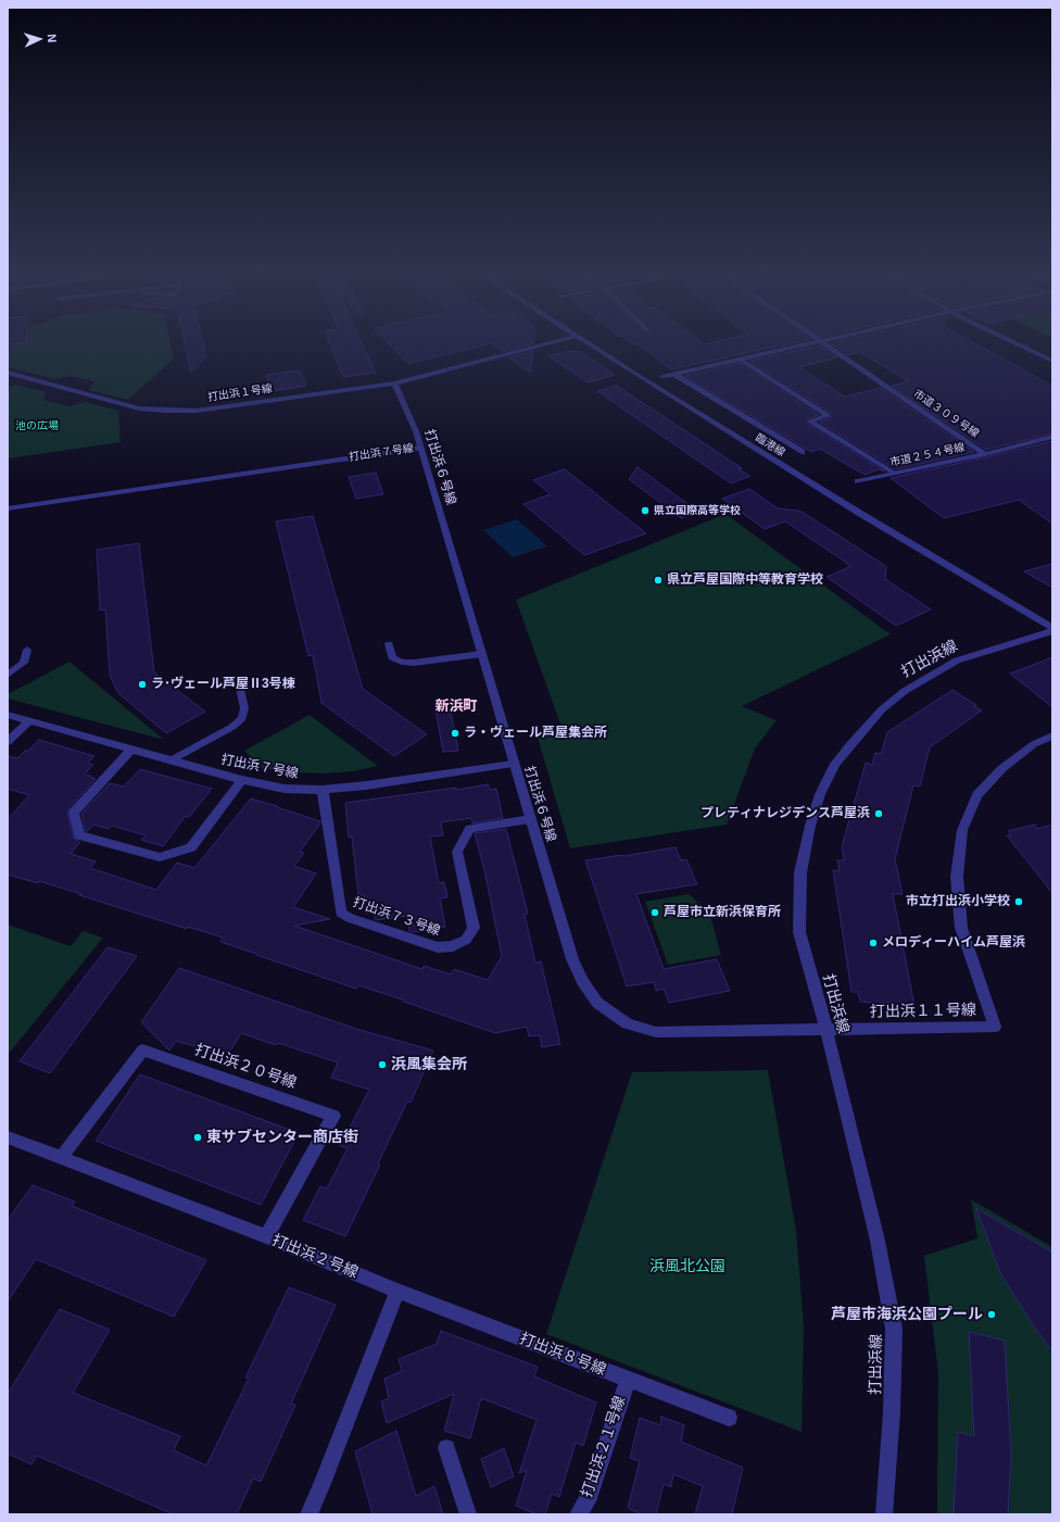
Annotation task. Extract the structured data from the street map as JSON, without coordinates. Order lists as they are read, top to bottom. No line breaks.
{"streets":{"street":["打出浜１号線","市道３０９号線","臨港線","打出浜７号線","市道２５４号線","打出浜６号線","打出浜線","打出浜７３号線","打出浜１１号線","打出浜２０号線","打出浜２号線","打出浜８号線","打出浜２１号線"]},"crossings":[["打出浜１号線","打出浜６号線"],["市道３０９号線","市道２５４号線"],["臨港線","打出浜線"],["打出浜７号線","打出浜６号線"],["打出浜７号線","打出浜７３号線"],["打出浜６号線","打出浜線"],["打出浜６号線","打出浜７３号線"],["打出浜６号線","打出浜１１号線"],["打出浜線","打出浜１１号線"],["打出浜２０号線","打出浜２号線"],["打出浜２号線","打出浜８号線"],["打出浜８号線","打出浜２１号線"]],"districts":["新浜町"],"parks":["池の広場","浜風北公園"],"places":["県立国際高等学校","県立芦屋国際中等教育学校","ラ･ヴェール芦屋Ⅱ3号棟","ラ・ヴェール芦屋集会所","プレティナレジデンス芦屋浜","市立打出浜小学校","芦屋市立新浜保育所","メロディーハイム芦屋浜","浜風集会所","東サブセンター商店街","芦屋市海浜公園プール"],"north":"right"}
